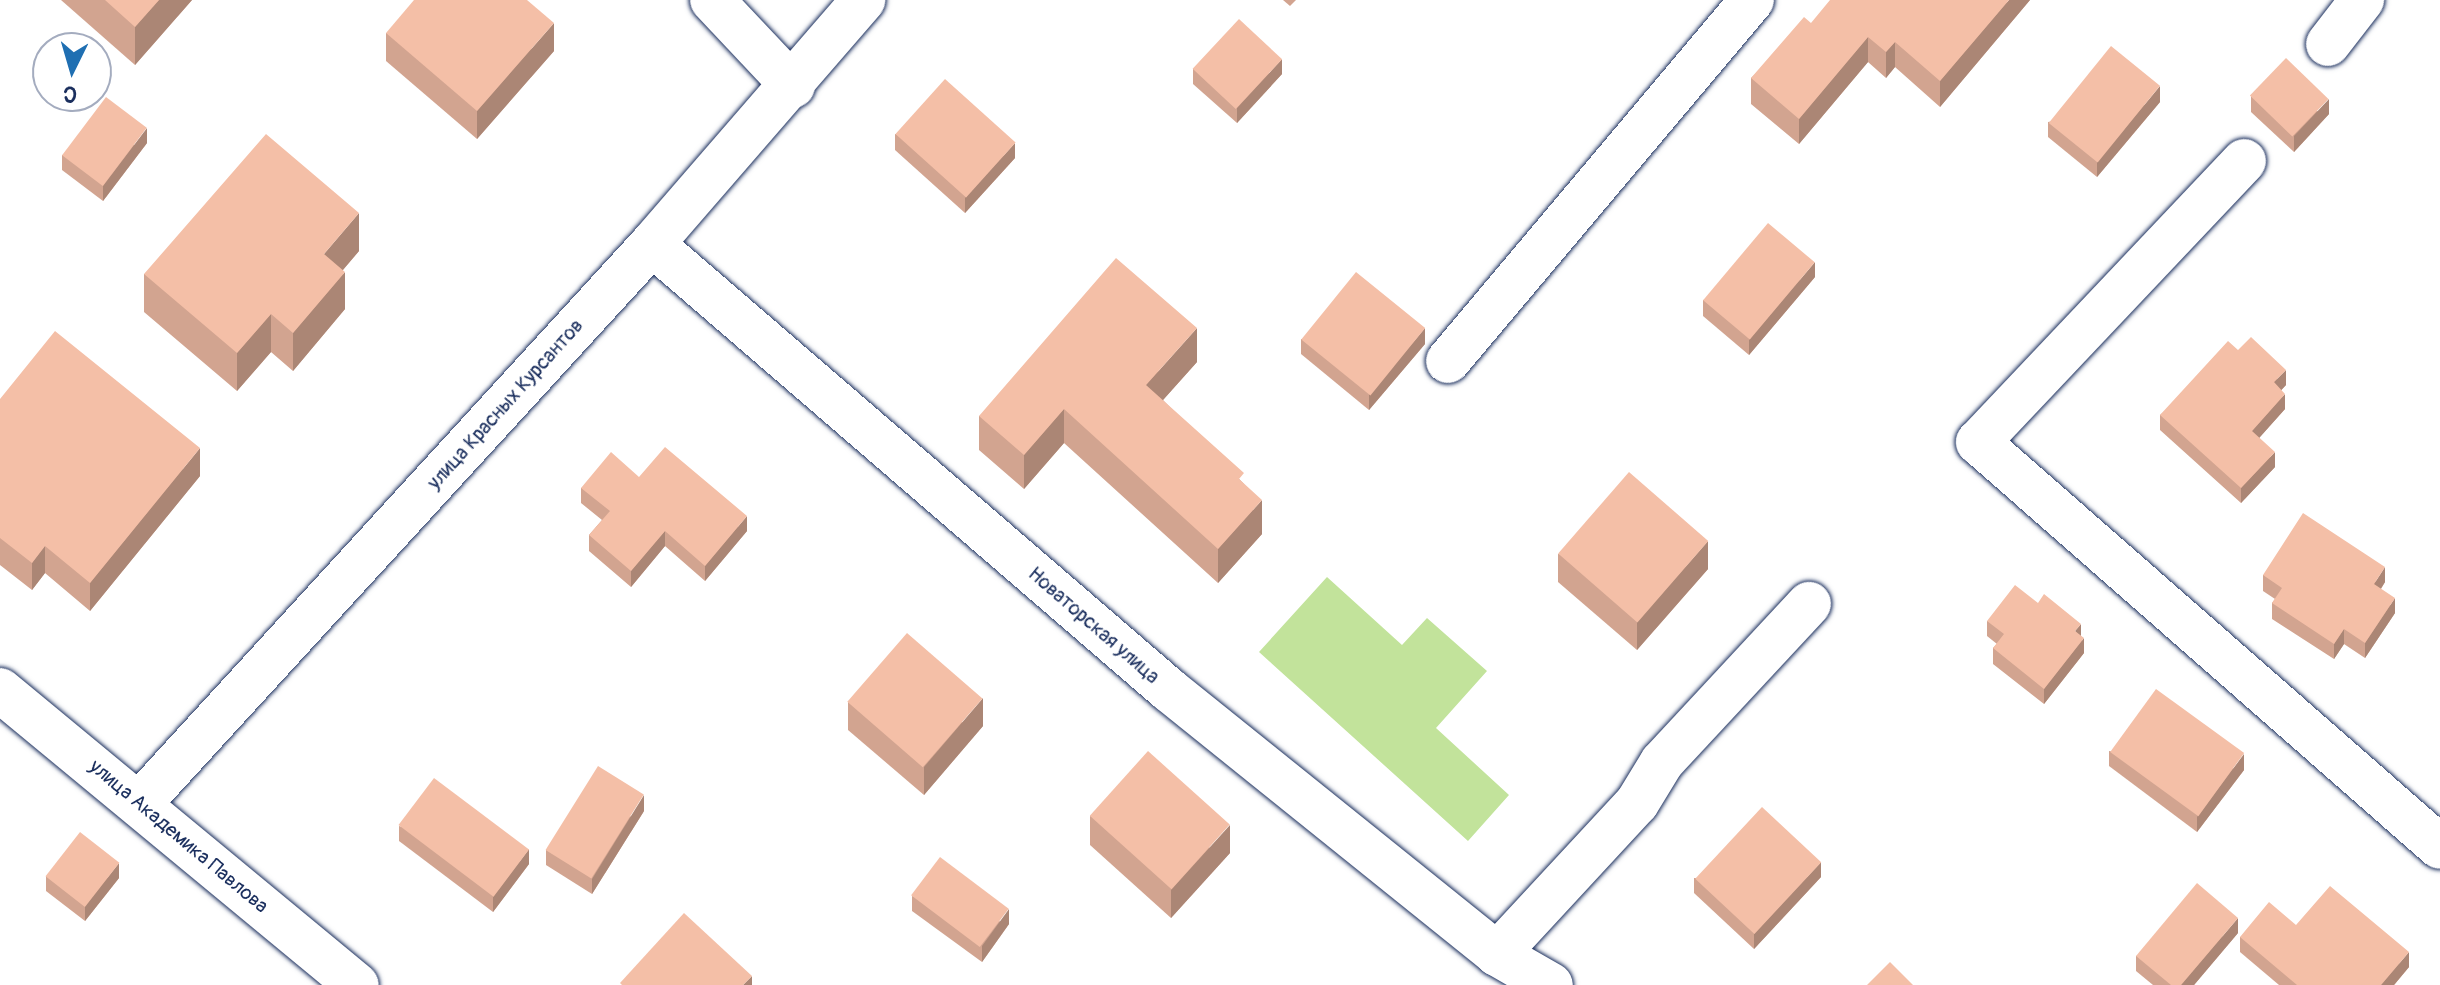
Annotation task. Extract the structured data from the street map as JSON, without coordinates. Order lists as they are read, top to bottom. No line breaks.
{"streets":{"street":["улица Красных Курсантов","Новаторская улица","улица Академика Павлова"]},"crossings":[["улица Красных Курсантов","Новаторская улица"],["улица Красных Курсантов","улица Академика Павлова"]],"north":"bottom"}
